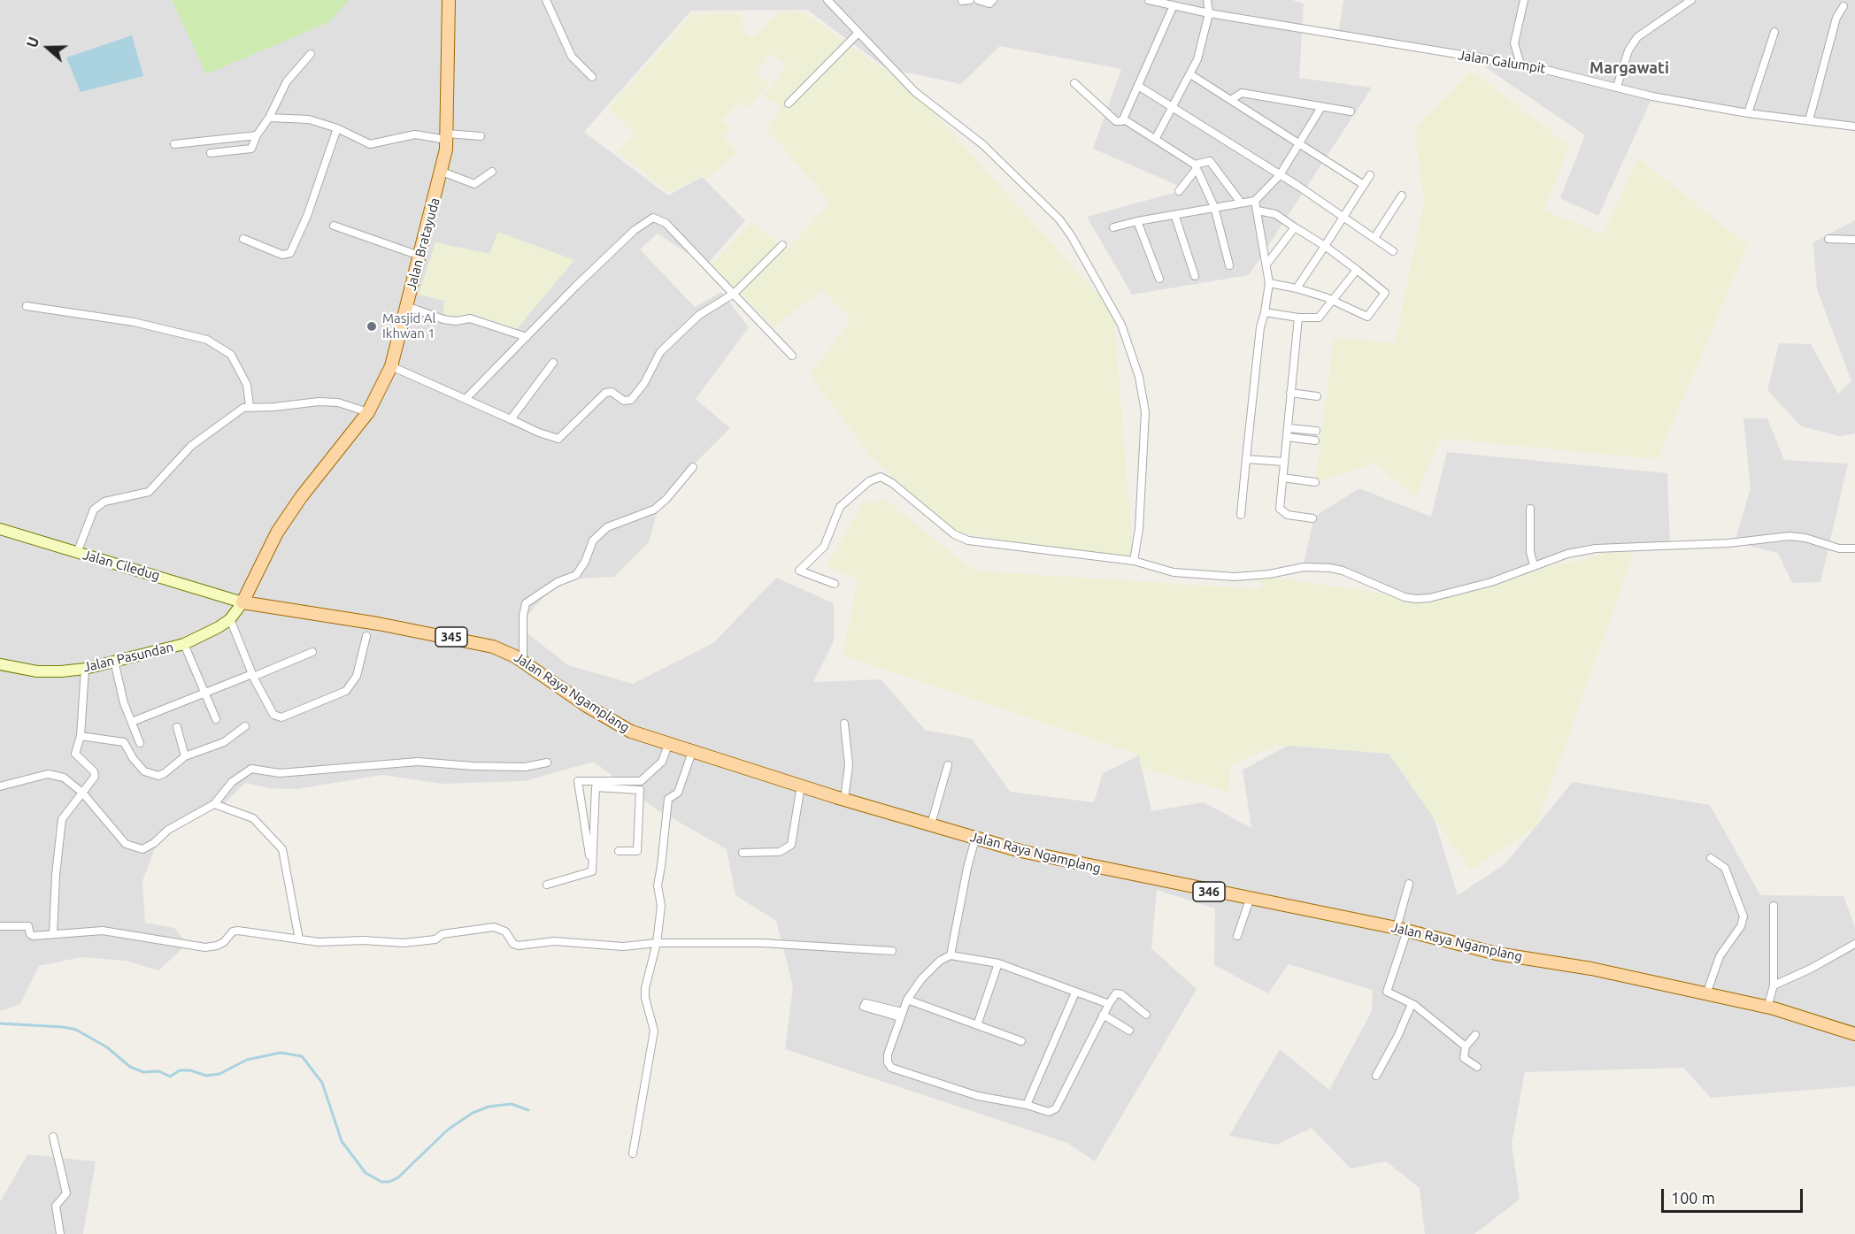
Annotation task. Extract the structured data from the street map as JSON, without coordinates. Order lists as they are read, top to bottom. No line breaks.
{"streets":{"main road":["Jalan Bratayuda","345","Jalan Raya Ngamplang","346"],"street":["Jalan Galumpit","Jalan Ciledug","Jalan Pasundan"]},"crossings":[["Jalan Bratayuda","Jalan Ciledug"],["Jalan Bratayuda","Jalan Pasundan"],["Jalan Bratayuda","Jalan Raya Ngamplang"],["Jalan Ciledug","Jalan Pasundan"],["Jalan Ciledug","Jalan Raya Ngamplang"],["Jalan Pasundan","Jalan Raya Ngamplang"]],"districts":["Margawati"],"places":["Masjid Al Ikhwan 1"],"scale_bar":"100 m","north":"left"}
